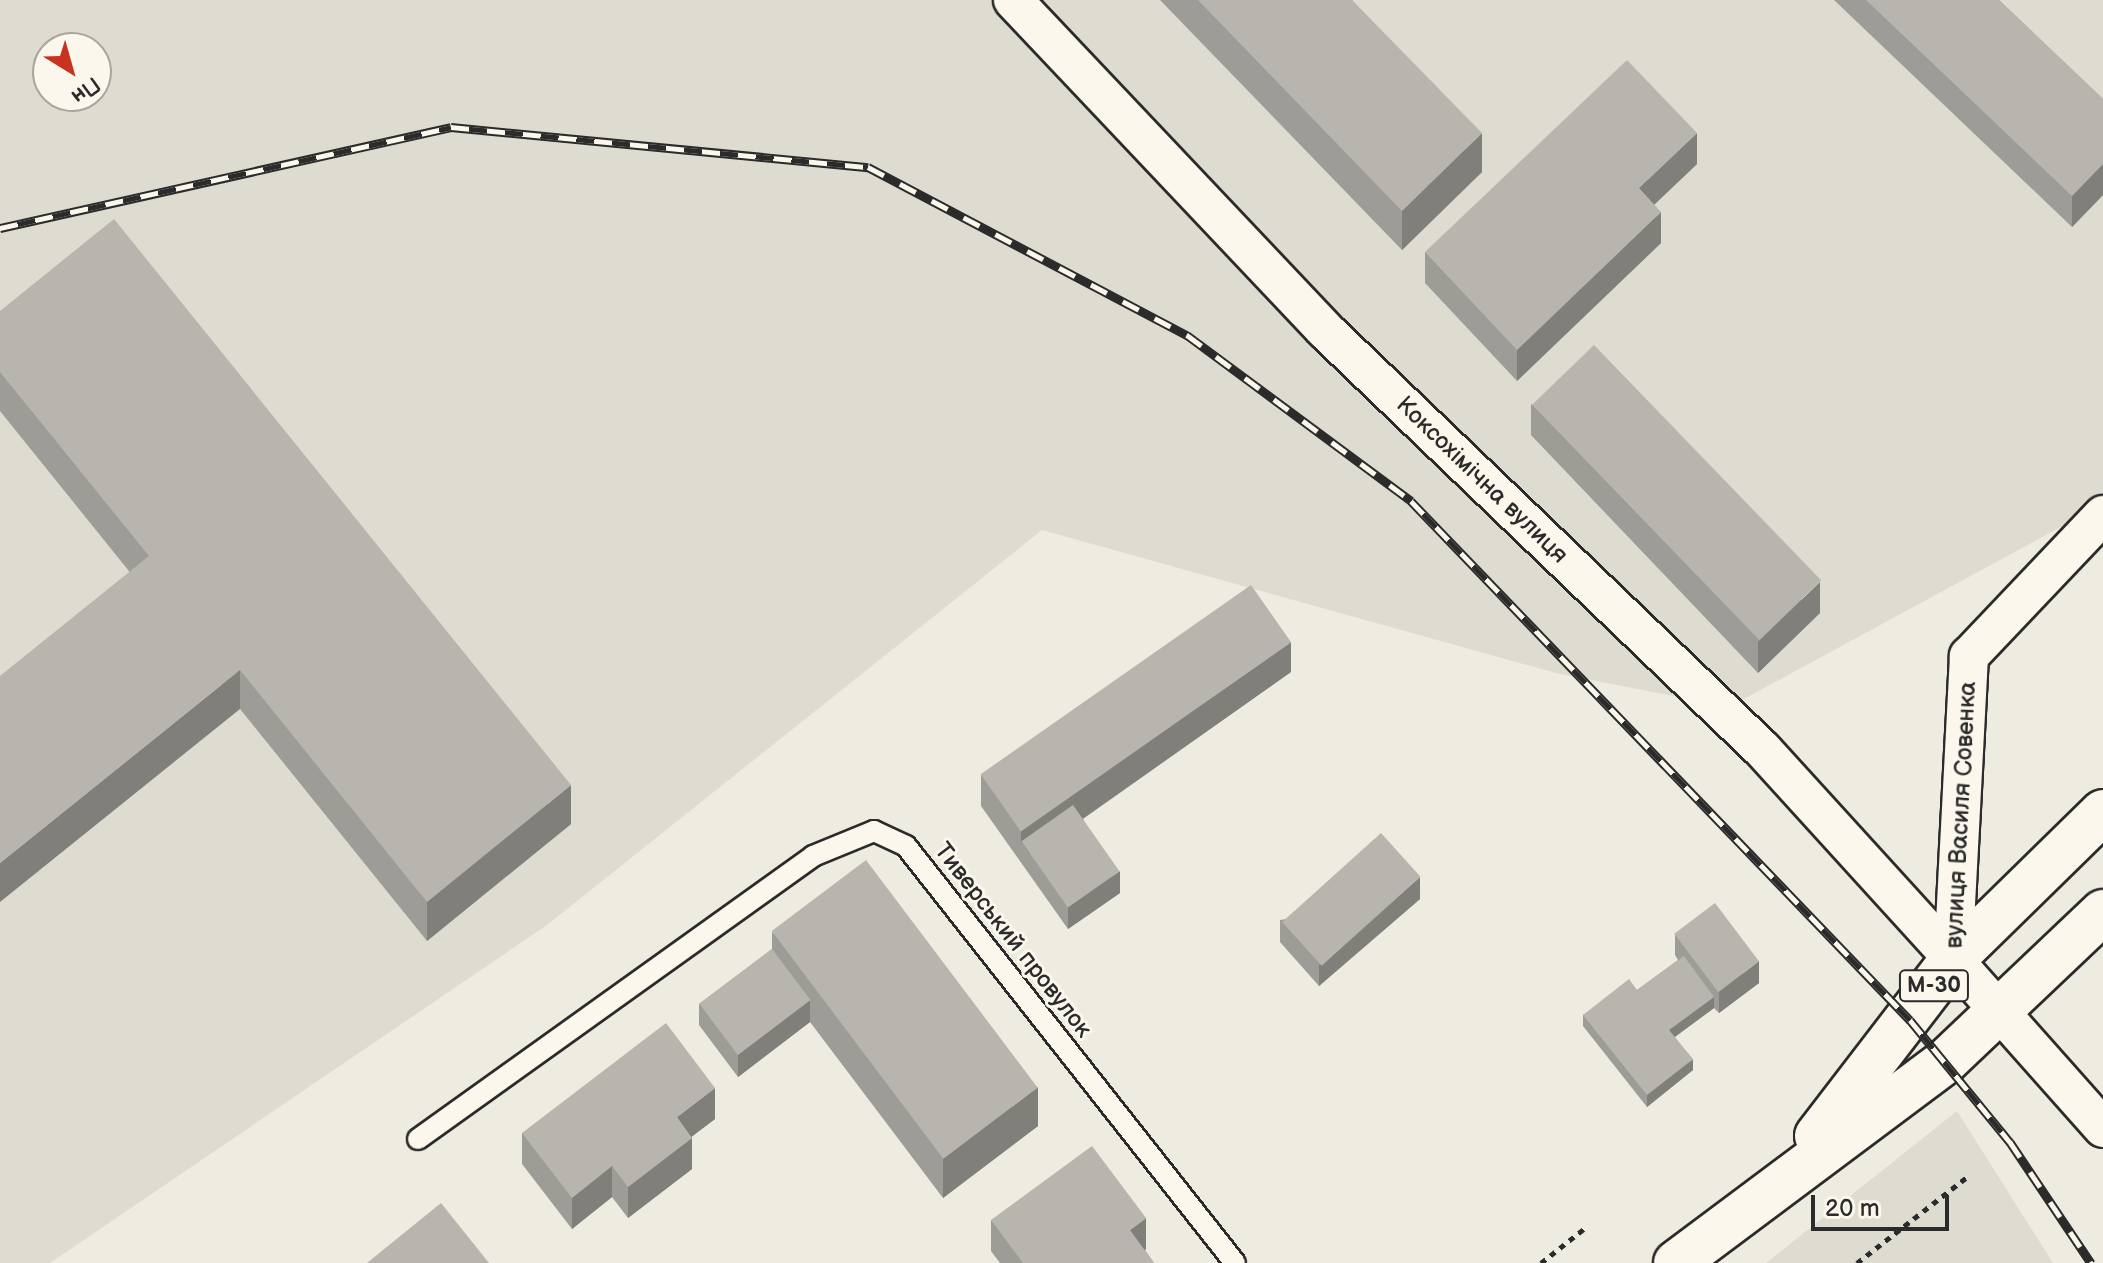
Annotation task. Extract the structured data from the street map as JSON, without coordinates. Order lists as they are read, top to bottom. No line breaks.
{"streets":{"highway":["М-30"],"street":["Коксохімічна вулиця","вулиця Василя Совенка"],"lane":["Тиверський провулок"]},"crossings":[["Коксохімічна вулиця","вулиця Василя Совенка"],["Коксохімічна вулиця","М-30"],["вулиця Василя Совенка","М-30"]],"scale_bar":"20 m","north":"bottom right"}
